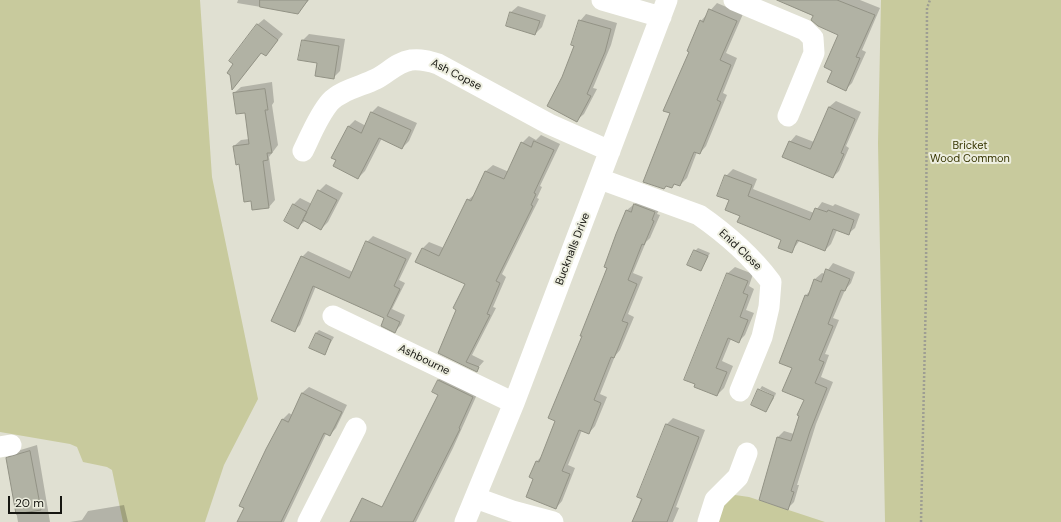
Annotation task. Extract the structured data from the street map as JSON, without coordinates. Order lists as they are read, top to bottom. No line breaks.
{"streets":{"street":["Ash Copse","Bucknalls Drive","Enid Close","Ashbourne"]},"crossings":[["Ash Copse","Bucknalls Drive"],["Bucknalls Drive","Enid Close"],["Bucknalls Drive","Ashbourne"]],"parks":["Bricket Wood Common"],"scale_bar":"20 m"}
